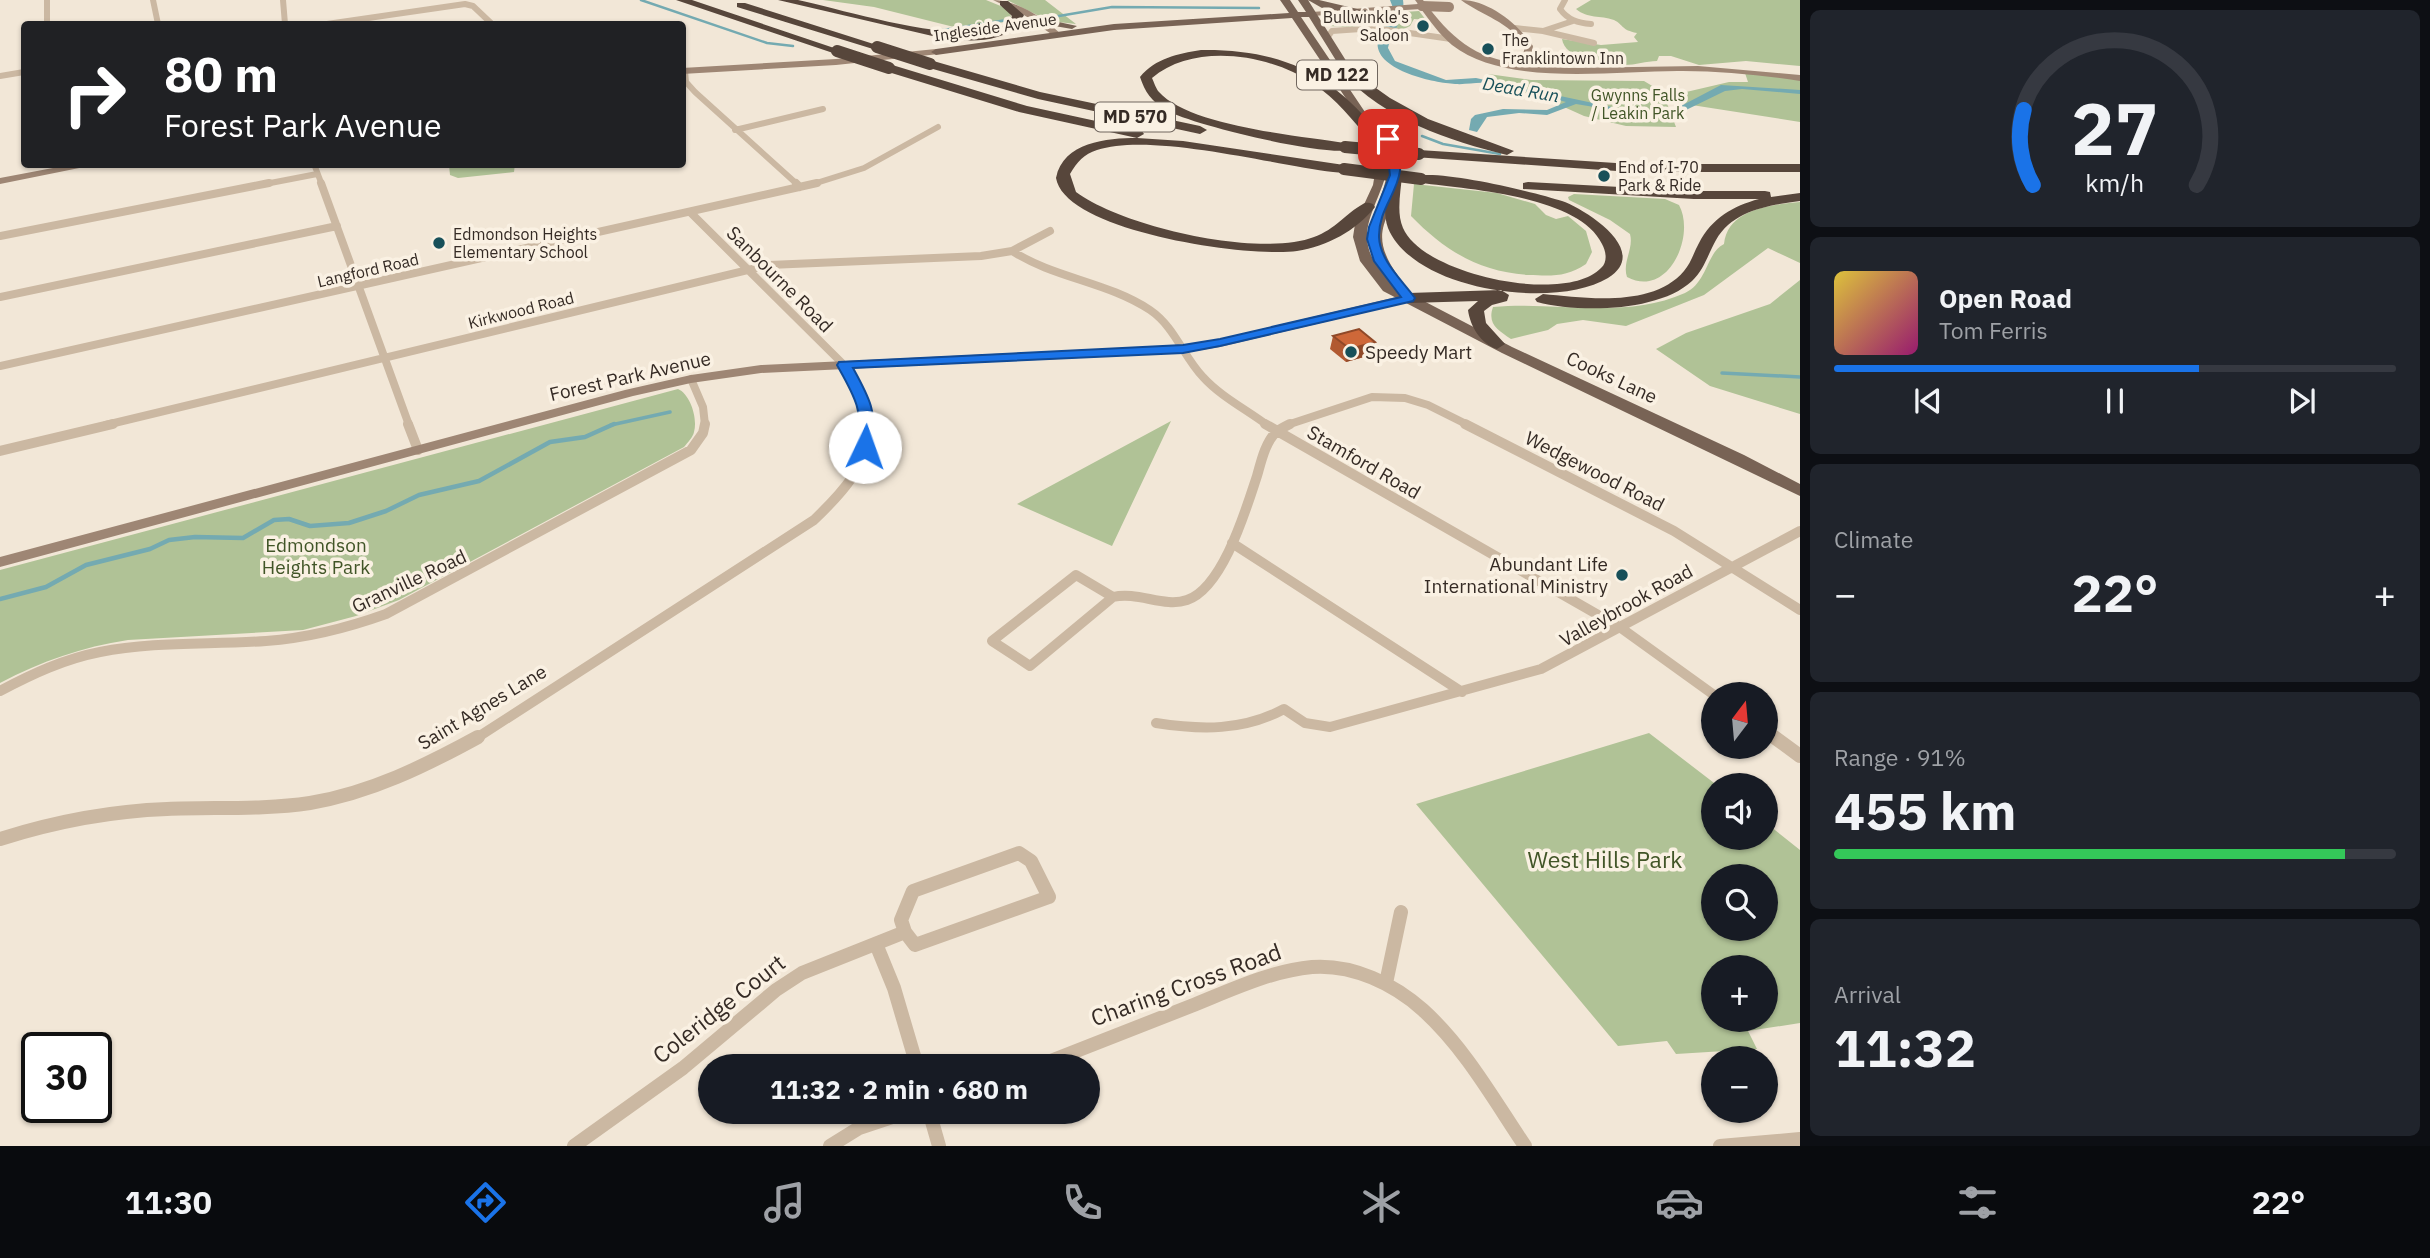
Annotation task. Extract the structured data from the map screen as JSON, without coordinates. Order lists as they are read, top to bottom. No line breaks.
{"streets":{"highway":["MD 570"],"main road":["Ingleside Avenue","MD 122","Cooks Lane"],"street":["Langford Road","Sanbourne Road","Kirkwood Road","Forest Park Avenue","Stamford Road","Wedgewood Road","Granville Road","Valleybrook Road","Saint Agnes Lane","Charing Cross Road","Coleridge Court"]},"crossings":[["Ingleside Avenue","MD 122"],["Ingleside Avenue","MD 570"],["MD 122","Forest Park Avenue"],["MD 122","Cooks Lane"],["Langford Road","Sanbourne Road"],["Sanbourne Road","Kirkwood Road"],["Sanbourne Road","Forest Park Avenue"],["Sanbourne Road","Saint Agnes Lane"],["Kirkwood Road","Stamford Road"],["Forest Park Avenue","Cooks Lane"],["Forest Park Avenue","Stamford Road"],["Forest Park Avenue","Granville Road"],["Stamford Road","Wedgewood Road"],["Stamford Road","Valleybrook Road"],["Wedgewood Road","Valleybrook Road"]],"water":["Dead Run"],"parks":["Gwynns Falls / Leakin Park","Edmondson Heights Park","West Hills Park"],"places":["Bullwinkle's Saloon","The Franklintown Inn","End of I-70 Park & Ride","Edmondson Heights Elementary School","Speedy Mart","Abundant Life International Ministry"],"north":"top","page":{"turn":["80 m","Forest Park Avenue"],"song":["Open Road","Tom Ferris"],"tile":["Climate",["Range · 91%","455 km"],["Arrival","11:32"]],"heat":["−","22°","+"],"map_buttons":["+","−"],"limit":"30","trip":"11:32 · 2 min · 680 m","tabs":["11:30","22°"],"gauge":["27","km/h"]}}
